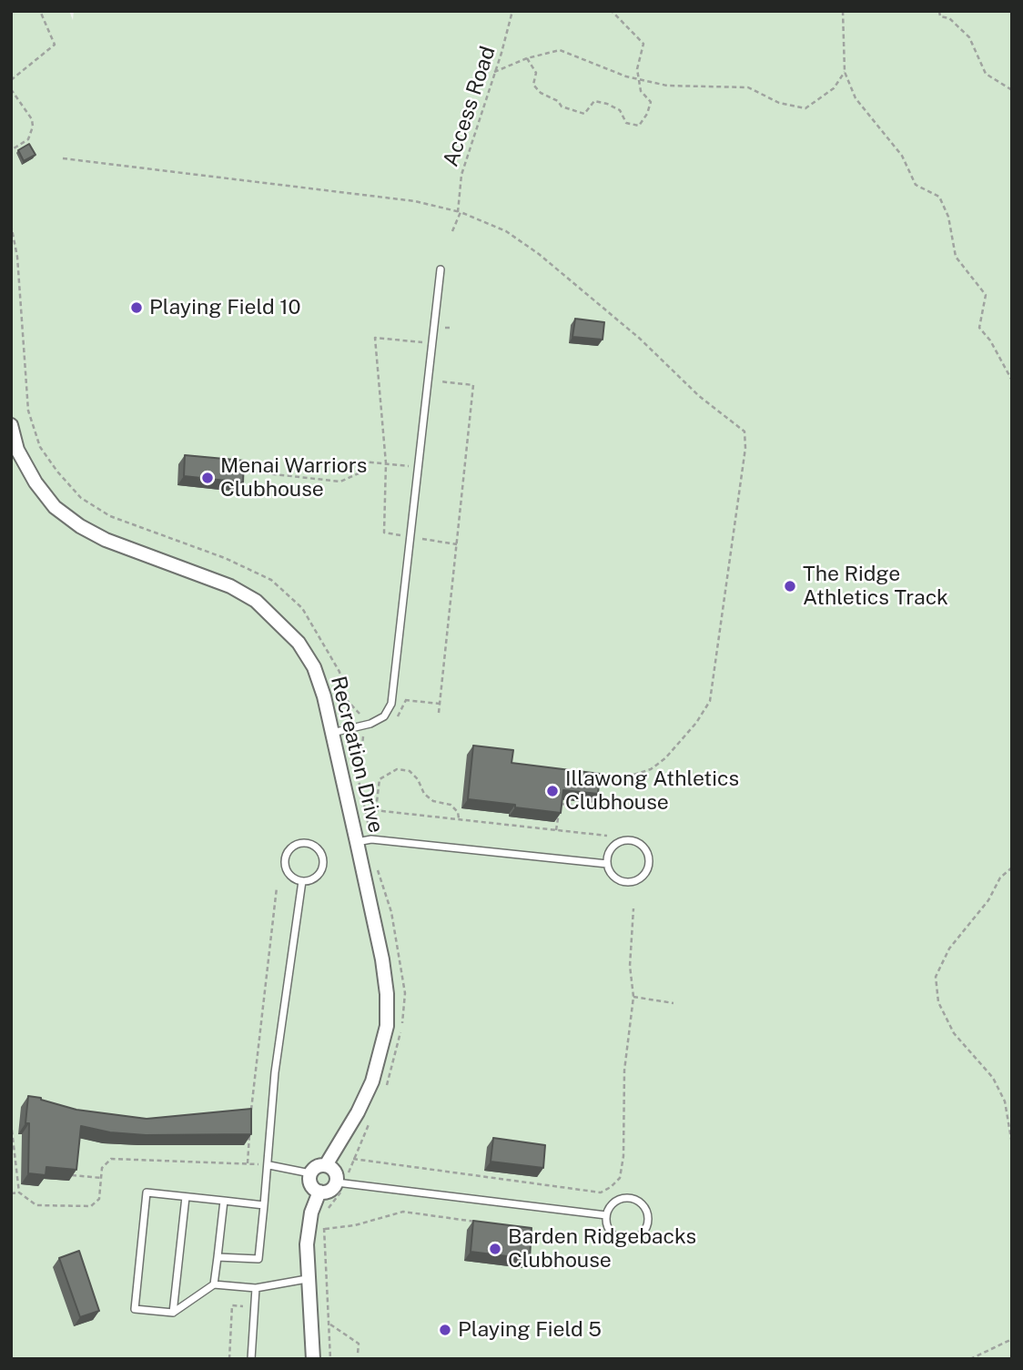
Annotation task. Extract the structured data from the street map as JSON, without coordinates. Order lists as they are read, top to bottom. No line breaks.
{"streets":{"street":["Recreation Drive"],"path":["Access Road"]},"places":["Playing Field 10","Menai Warriors Clubhouse","The Ridge Athletics Track","Illawong Athletics Clubhouse","Barden Ridgebacks Clubhouse","Playing Field 5"]}
